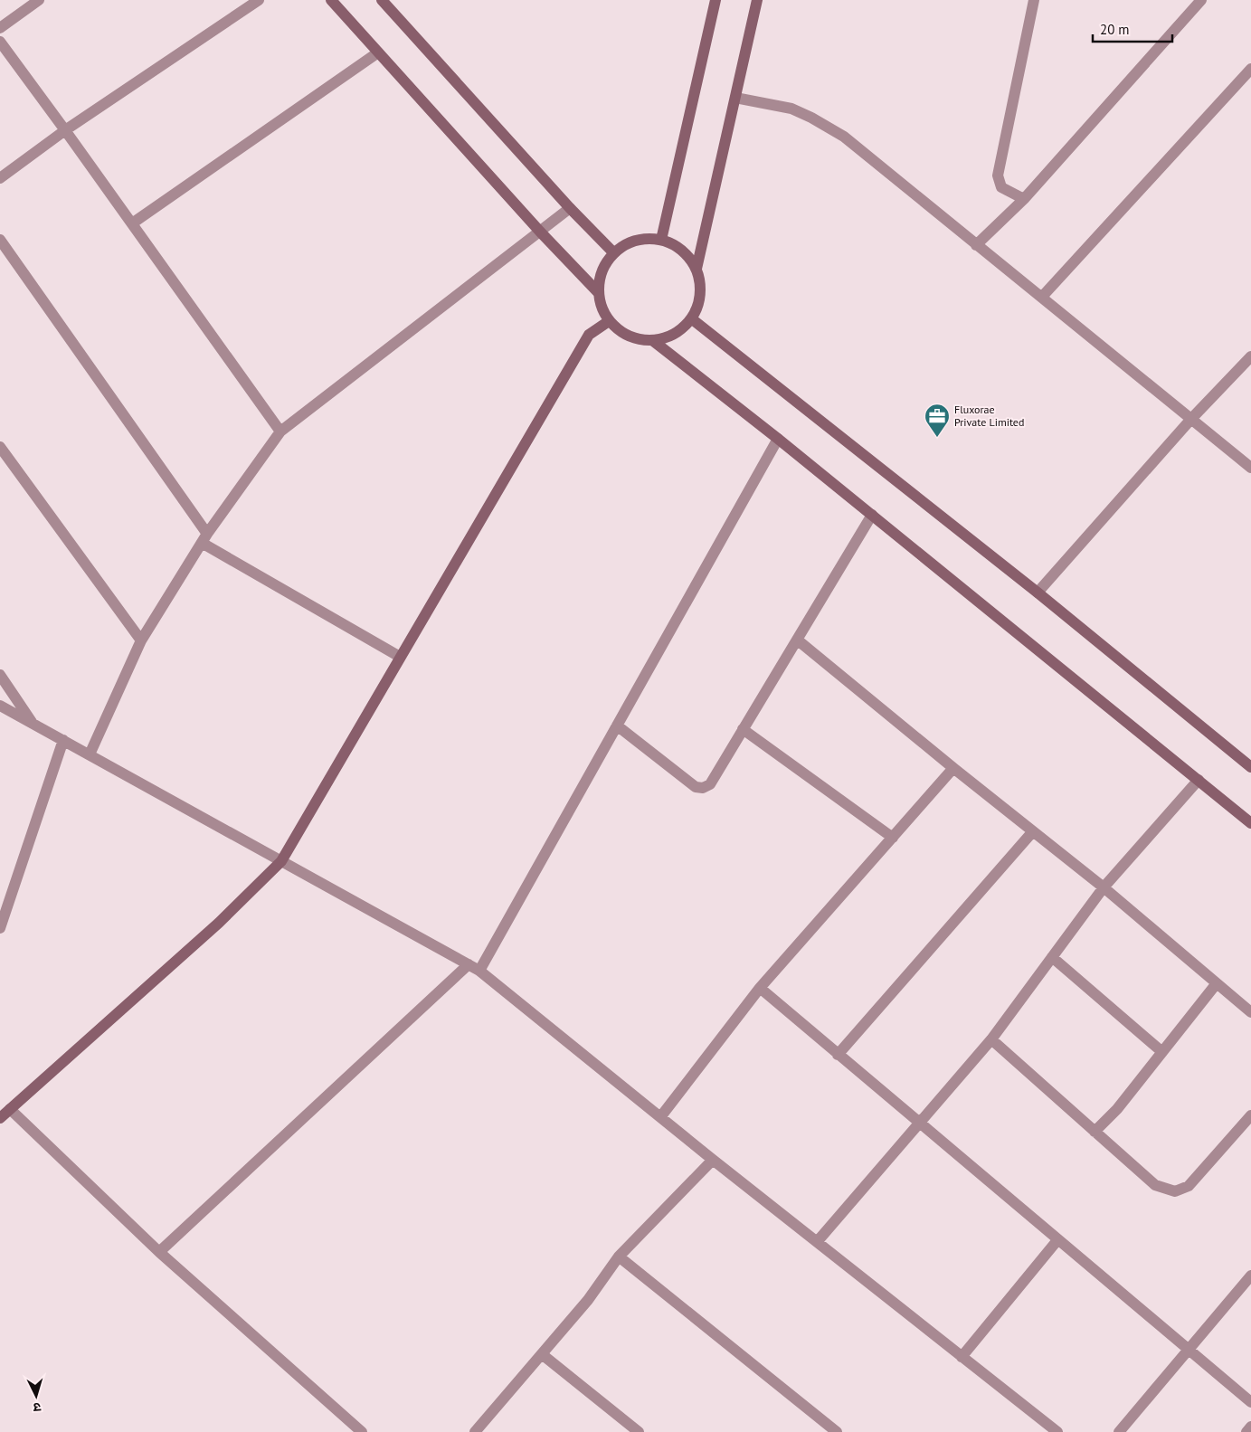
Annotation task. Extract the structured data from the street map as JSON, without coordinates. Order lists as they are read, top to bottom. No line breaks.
{"places":{"office":["Fluxorae Private Limited"]},"scale_bar":"20 m","north":"bottom"}
